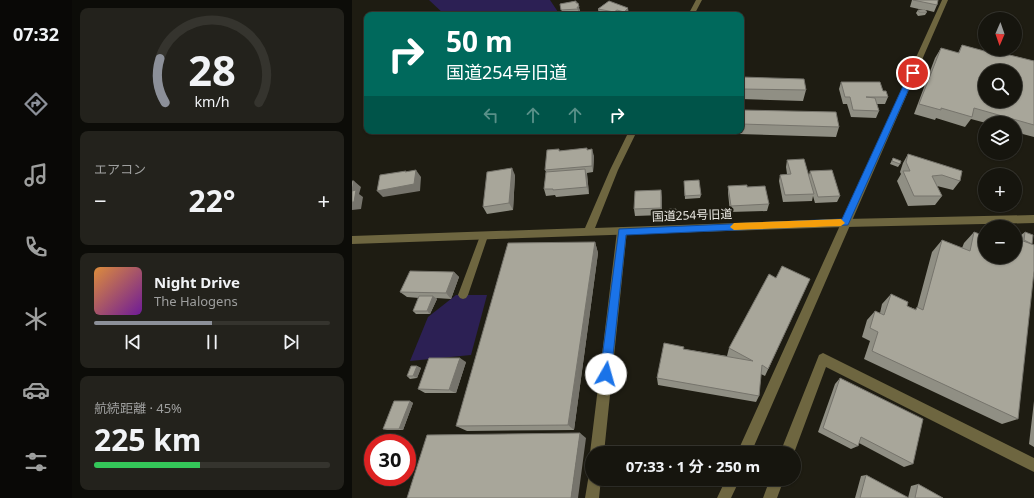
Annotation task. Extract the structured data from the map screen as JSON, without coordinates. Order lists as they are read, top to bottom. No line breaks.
{"streets":{"street":["国道254号旧道"]},"north":"bottom","page":{"tabs":"07:32","map_buttons":["+","−"],"turn":["50 m","国道254号旧道"],"tile":["エアコン",["航続距離 · 45%","225 km"]],"heat":["−","22°","+"],"song":["Night Drive","The Halogens"],"limit":"30","trip":"07:33 · 1 分 · 250 m","gauge":["28","km/h"]}}
